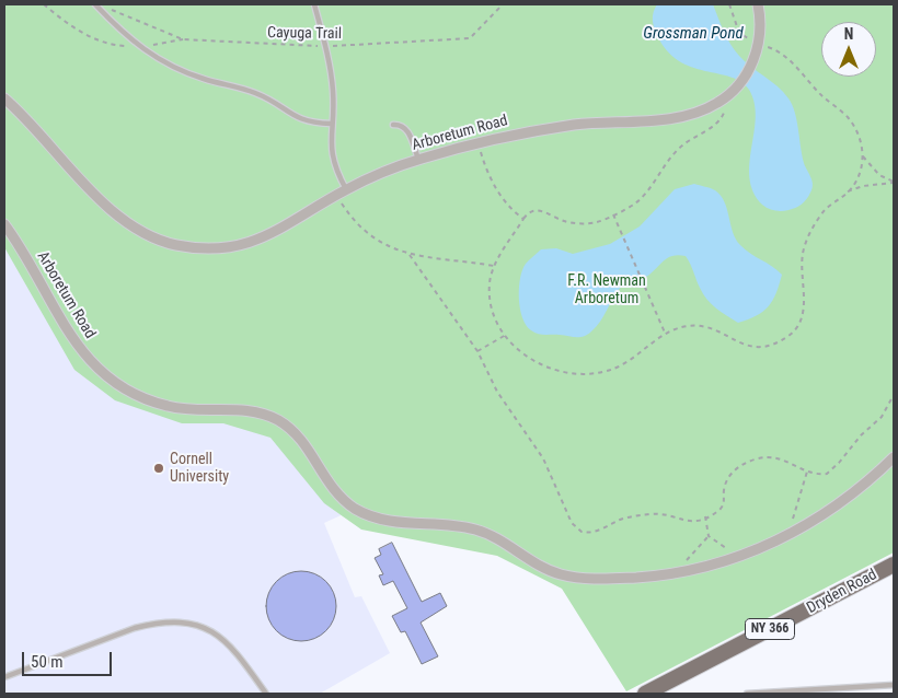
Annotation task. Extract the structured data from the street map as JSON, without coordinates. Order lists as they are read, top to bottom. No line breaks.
{"streets":{"main road":["Dryden Road","NY 366"],"street":["Arboretum Road"],"path":["Cayuga Trail"]},"water":["Grossman Pond"],"parks":["F.R. Newman Arboretum"],"places":["Cornell University"],"scale_bar":"50 m","north":"top"}
